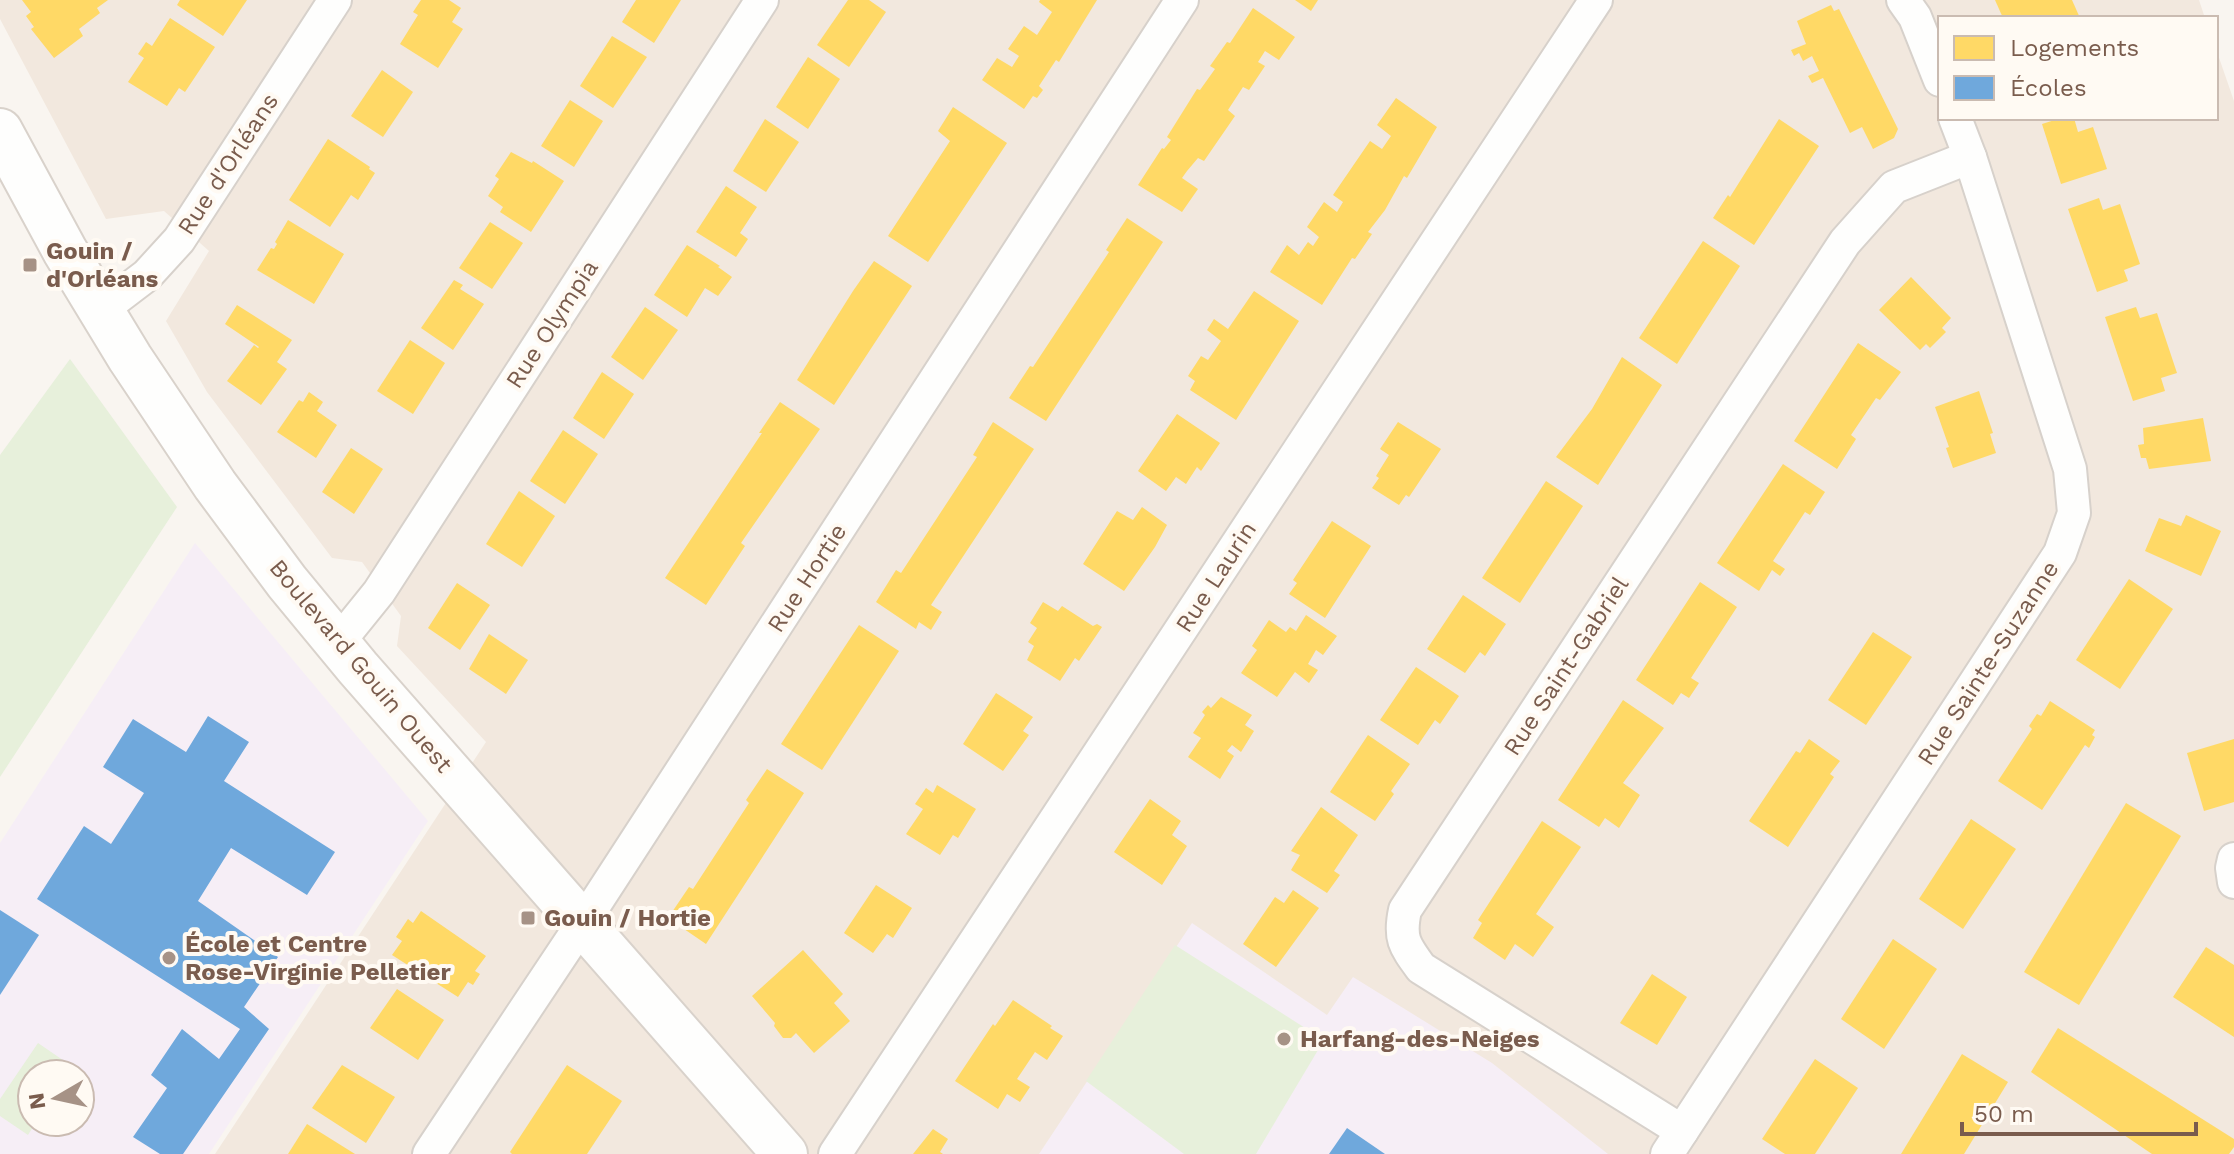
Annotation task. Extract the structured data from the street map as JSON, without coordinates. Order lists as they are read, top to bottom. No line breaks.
{"streets":{"main road":["Boulevard Gouin Ouest"],"street":["Rue d'Orléans","Rue Olympia","Rue Laurin","Rue Hortie","Rue Sainte-Suzanne","Rue Saint-Gabriel"]},"crossings":[["Rue d'Orléans","Boulevard Gouin Ouest"],["Rue Olympia","Boulevard Gouin Ouest"],["Rue Hortie","Boulevard Gouin Ouest"],["Rue Sainte-Suzanne","Rue Saint-Gabriel"]],"places":{"transit":["Gouin / d'Orléans","Gouin / Hortie"],"other":["École et Centre Rose-Virginie Pelletier","Harfang-des-Neiges"]},"legend":["Logements","Écoles"],"scale_bar":"50 m","north":"left"}
